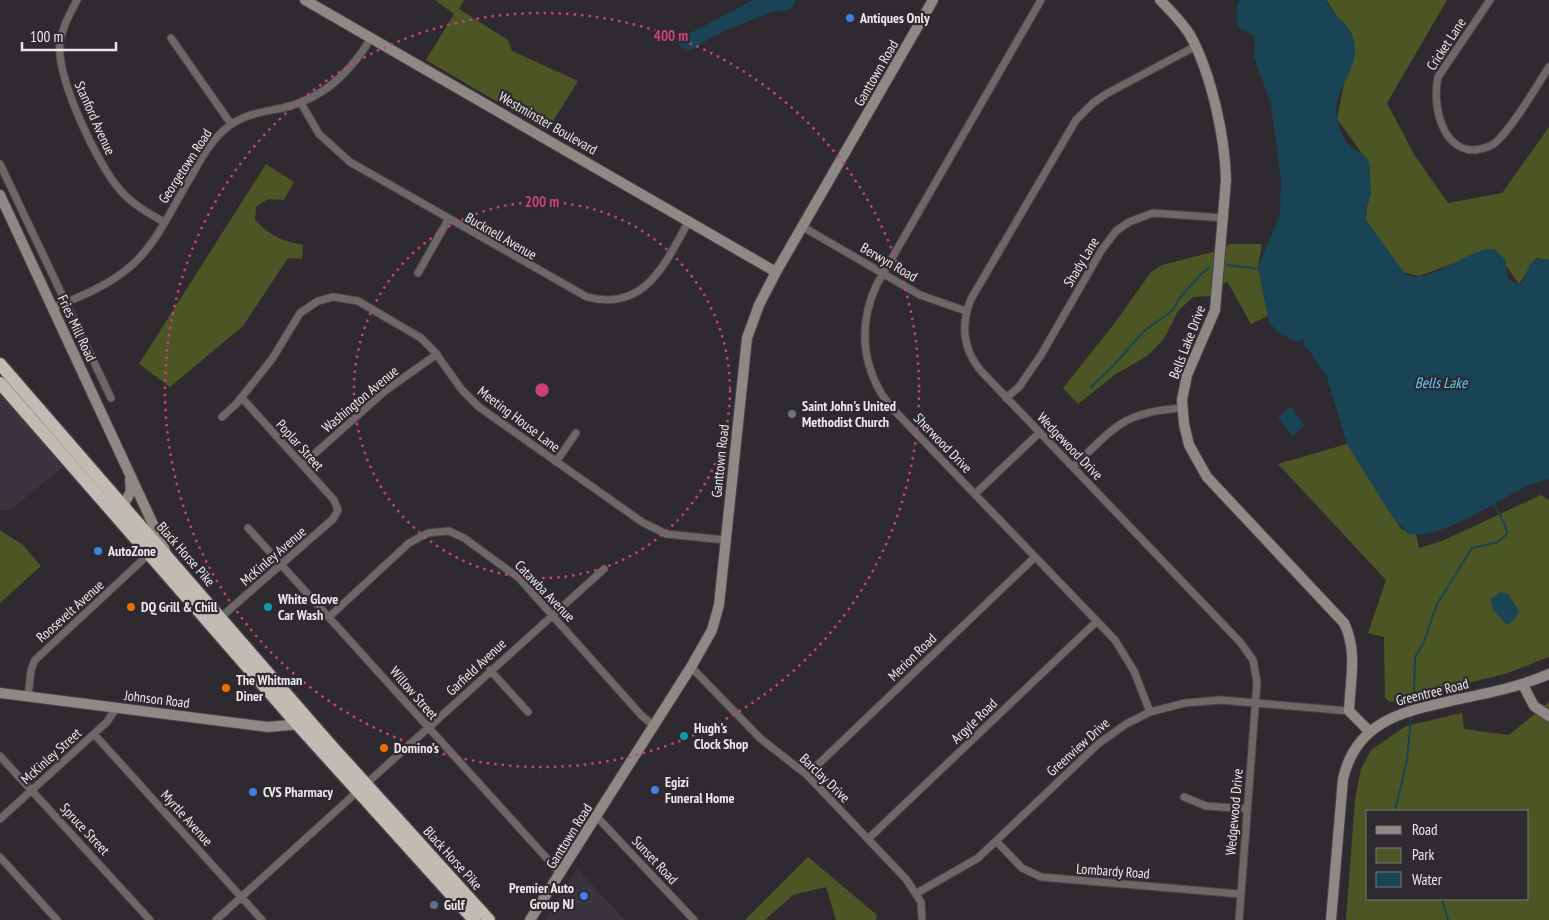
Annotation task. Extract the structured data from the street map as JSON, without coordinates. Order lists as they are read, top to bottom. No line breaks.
{"streets":{"highway":["Black Horse Pike"],"street":["Cricket Lane","Ganttown Road","Stanford Avenue","Westminster Boulevard","Georgetown Road","Bucknell Avenue","Berwyn Road","Shady Lane","Fries Mill Road","Bells Lake Drive","Washington Avenue","Meeting House Lane","Sherwood Drive","Poplar Street","Wedgewood Drive","McKinley Avenue","Catawba Avenue","Roosevelt Avenue","Merion Road","Garfield Avenue","Greentree Road","Willow Street","Johnson Road","Argyle Road","Greenview Drive","McKinley Street","Barclay Drive","Myrtle Avenue","Spruce Street","Sunset Road","Lombardy Road"]},"crossings":[["Ganttown Road","Westminster Boulevard"],["Ganttown Road","Berwyn Road"],["Ganttown Road","Meeting House Lane"],["Ganttown Road","Catawba Avenue"],["Ganttown Road","Willow Street"],["Ganttown Road","Barclay Drive"],["Ganttown Road","Sunset Road"],["Stanford Avenue","Georgetown Road"],["Westminster Boulevard","Georgetown Road"],["Westminster Boulevard","Bucknell Avenue"],["Georgetown Road","Bucknell Avenue"],["Georgetown Road","Fries Mill Road"],["Berwyn Road","Sherwood Drive"],["Berwyn Road","Wedgewood Drive"],["Shady Lane","Bells Lake Drive"],["Shady Lane","Wedgewood Drive"],["Fries Mill Road","Black Horse Pike"],["Bells Lake Drive","Wedgewood Drive"],["Bells Lake Drive","Greenview Drive"],["Washington Avenue","Meeting House Lane"],["Washington Avenue","Poplar Street"],["Meeting House Lane","Poplar Street"],["Sherwood Drive","Merion Road"],["Sherwood Drive","Argyle Road"],["Sherwood Drive","Greenview Drive"],["Poplar Street","McKinley Avenue"],["Wedgewood Drive","Greenview Drive"],["Wedgewood Drive","Lombardy Road"],["Black Horse Pike","McKinley Avenue"],["Black Horse Pike","Roosevelt Avenue"],["Black Horse Pike","Garfield Avenue"],["Black Horse Pike","Johnson Road"],["McKinley Avenue","Willow Street"],["Catawba Avenue","Garfield Avenue"],["Catawba Avenue","Willow Street"],["Roosevelt Avenue","Johnson Road"],["Merion Road","Barclay Drive"],["Garfield Avenue","Willow Street"],["Garfield Avenue","Myrtle Avenue"],["Johnson Road","McKinley Street"],["Argyle Road","Barclay Drive"],["Greenview Drive","Barclay Drive"],["Greenview Drive","Lombardy Road"],["McKinley Street","Myrtle Avenue"],["McKinley Street","Spruce Street"]],"water":["Bells Lake"],"places":["Antiques Only","Saint John's United Methodist Church","AutoZone","DQ Grill & Chill","White Glove Car Wash","The Whitman Diner","Hugh's Clock Shop","Domino's","Egizi Funeral Home","CVS Pharmacy","Premier Auto Group NJ","Gulf"],"legend":["Road","Park","Water"],"scale_bar":"100 m","rings":["400 m","200 m"]}
